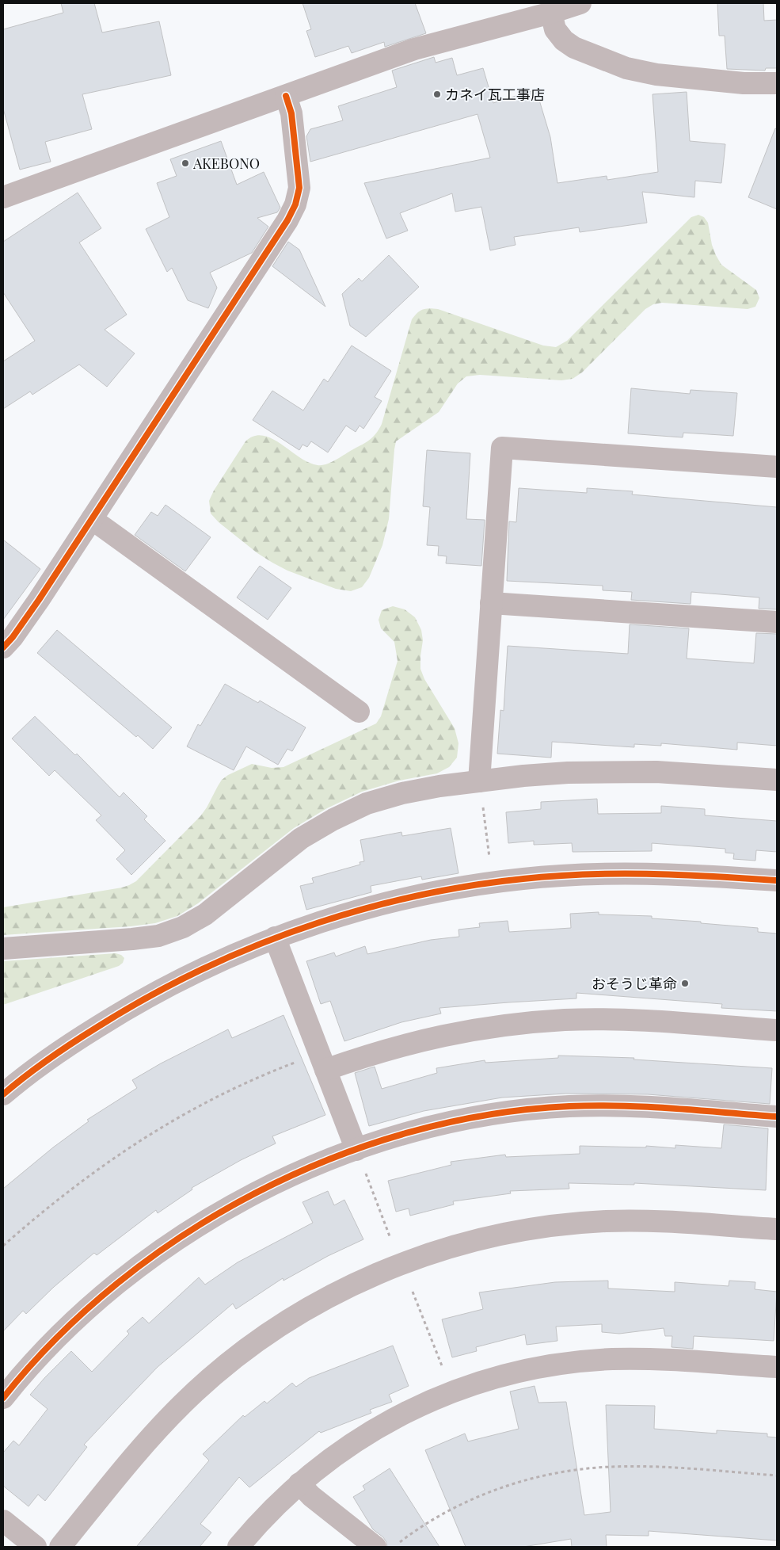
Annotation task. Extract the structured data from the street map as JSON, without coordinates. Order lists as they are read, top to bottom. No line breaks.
{"places":["カネイ瓦工事店","AKEBONO","おそうじ革命"]}
